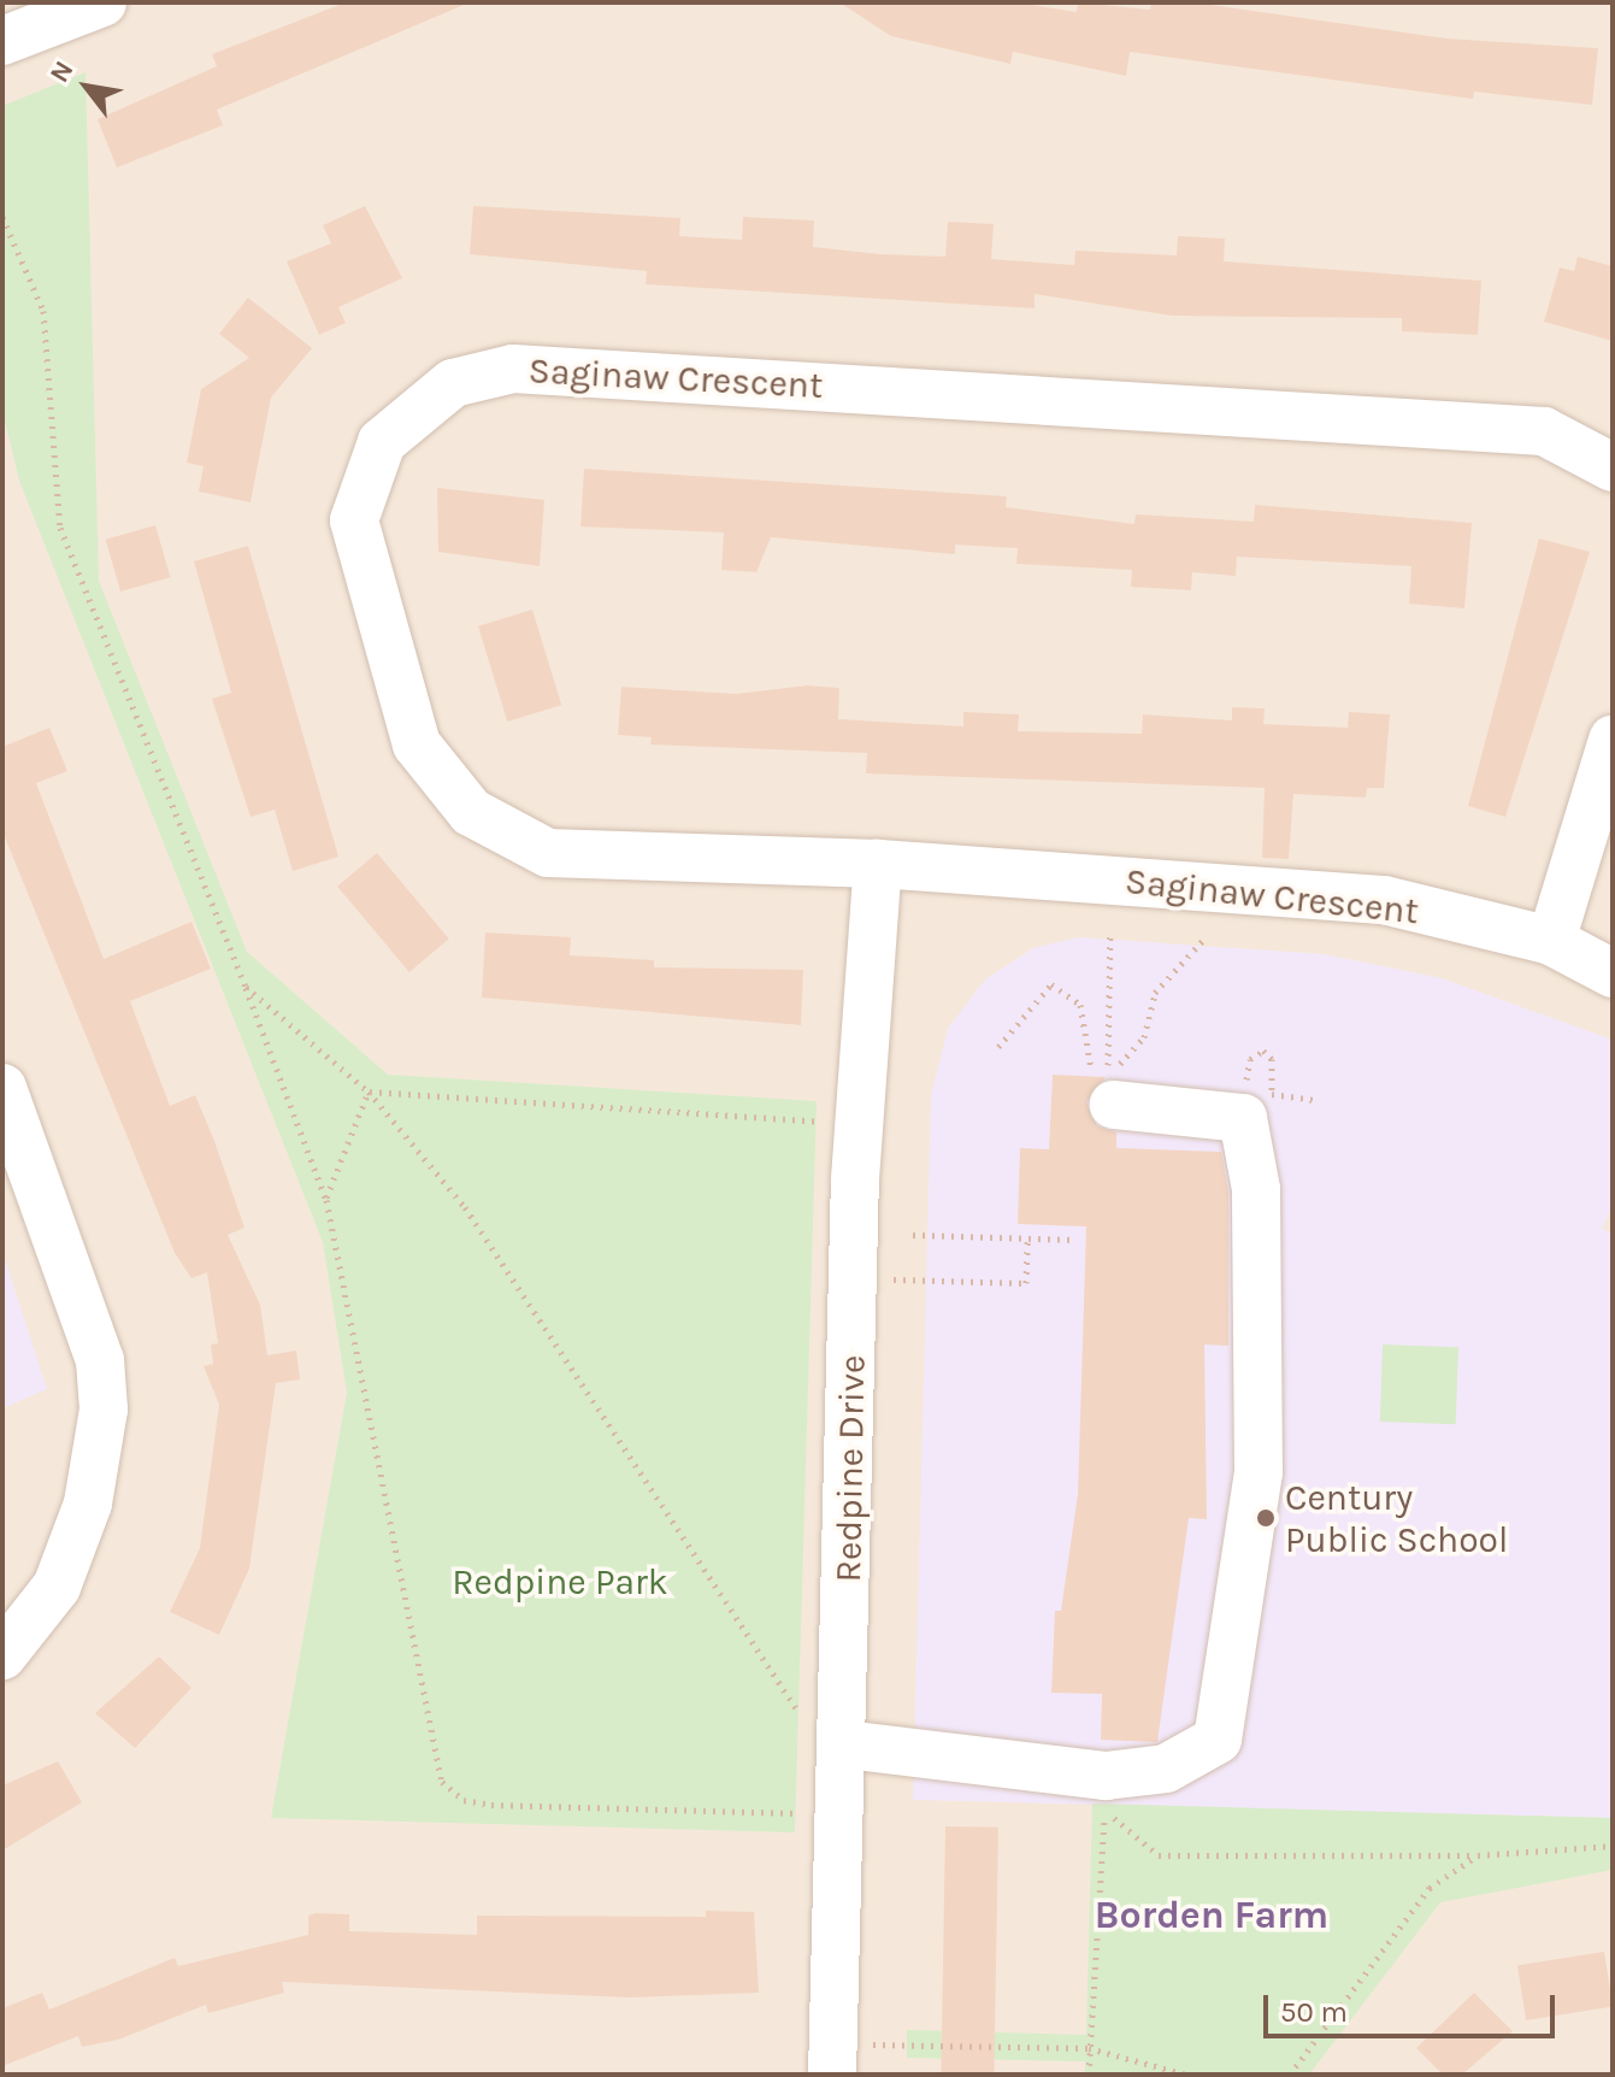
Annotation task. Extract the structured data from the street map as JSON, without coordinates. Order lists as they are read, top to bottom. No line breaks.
{"streets":{"street":["Saginaw Crescent","Redpine Drive"]},"crossings":[["Saginaw Crescent","Redpine Drive"]],"districts":["Borden Farm"],"parks":["Redpine Park"],"places":["Century Public School"],"scale_bar":"50 m","north":"top left"}
